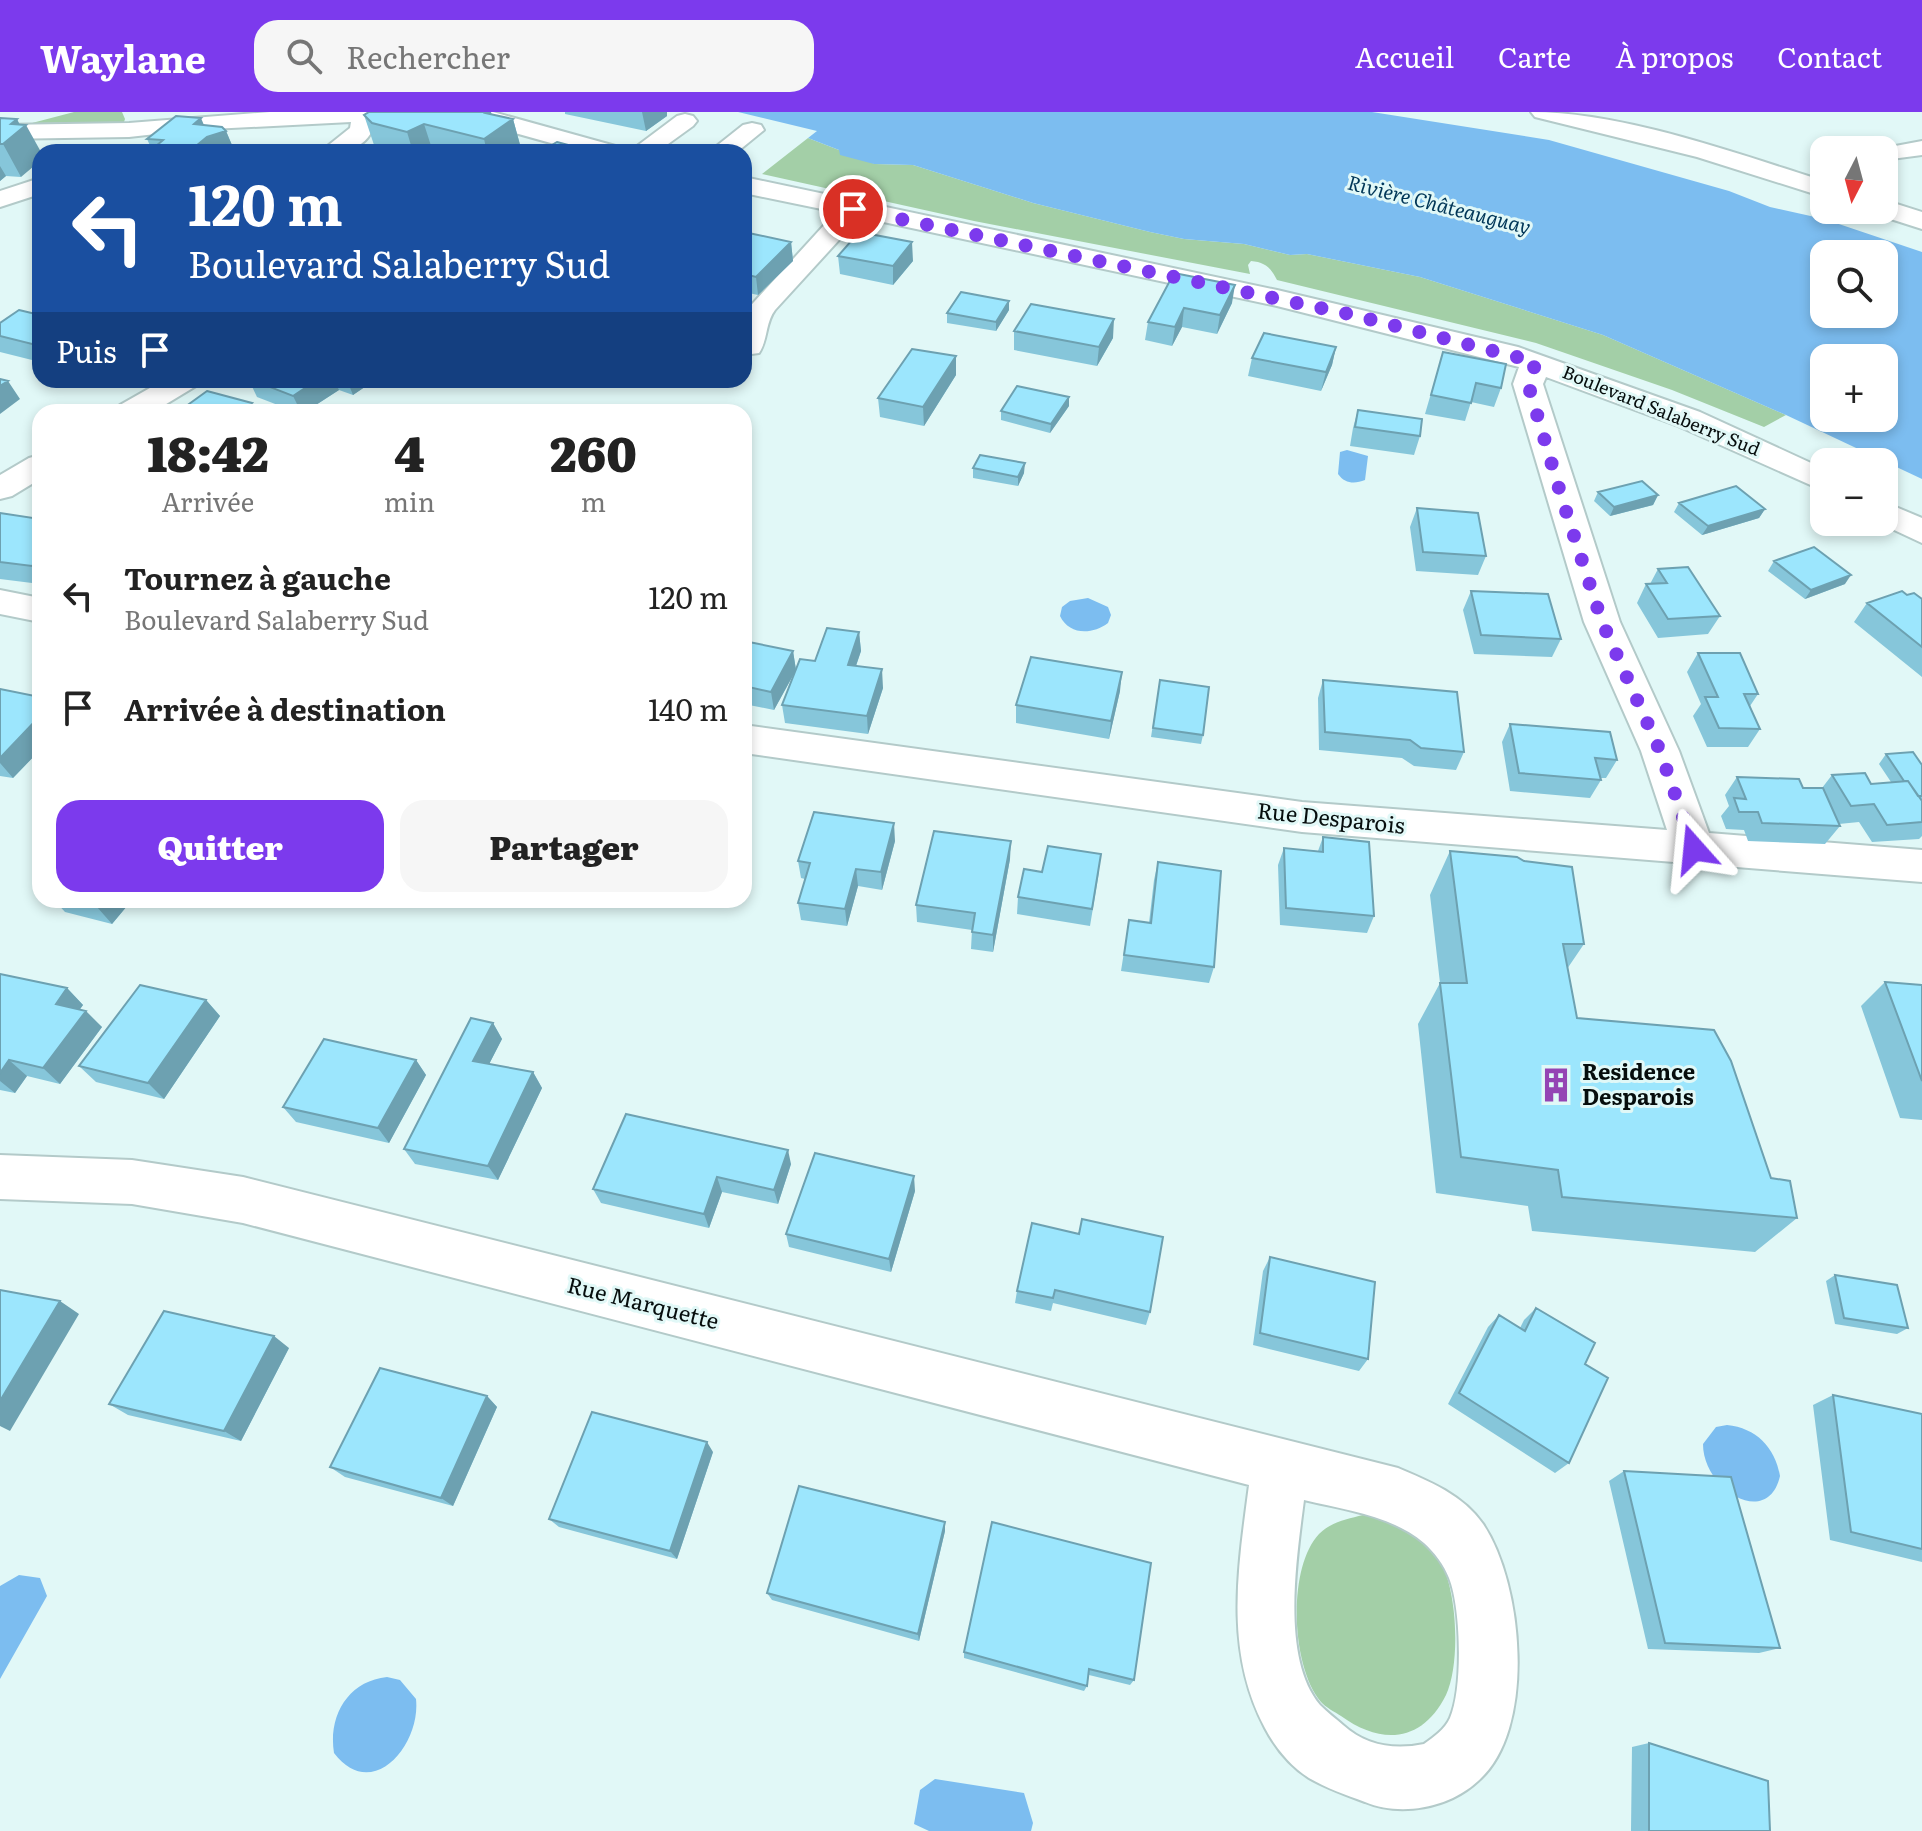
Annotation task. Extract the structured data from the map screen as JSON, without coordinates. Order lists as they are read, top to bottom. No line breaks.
{"streets":{"street":["Boulevard Salaberry Sud","Rue Desparois","Rue Marquette"]},"water":["Rivière Châteauguay"],"places":{"building":["Residence Desparois"]},"north":"bottom","page":{"header":"Waylane","search":"Rechercher","nav":["Accueil","Carte","À propos","Contact"],"map_buttons":["+","−"],"turn":["120 m","Boulevard Salaberry Sud"],"then":"Puis","eta":["18:42","Arrivée","4","min","260","m"],"list":[{"name":"Tournez à gauche","note":"Boulevard Salaberry Sud","value":"120 m"},{"name":"Arrivée à destination","value":"140 m"}],"buttons":["Quitter","Partager"]}}
